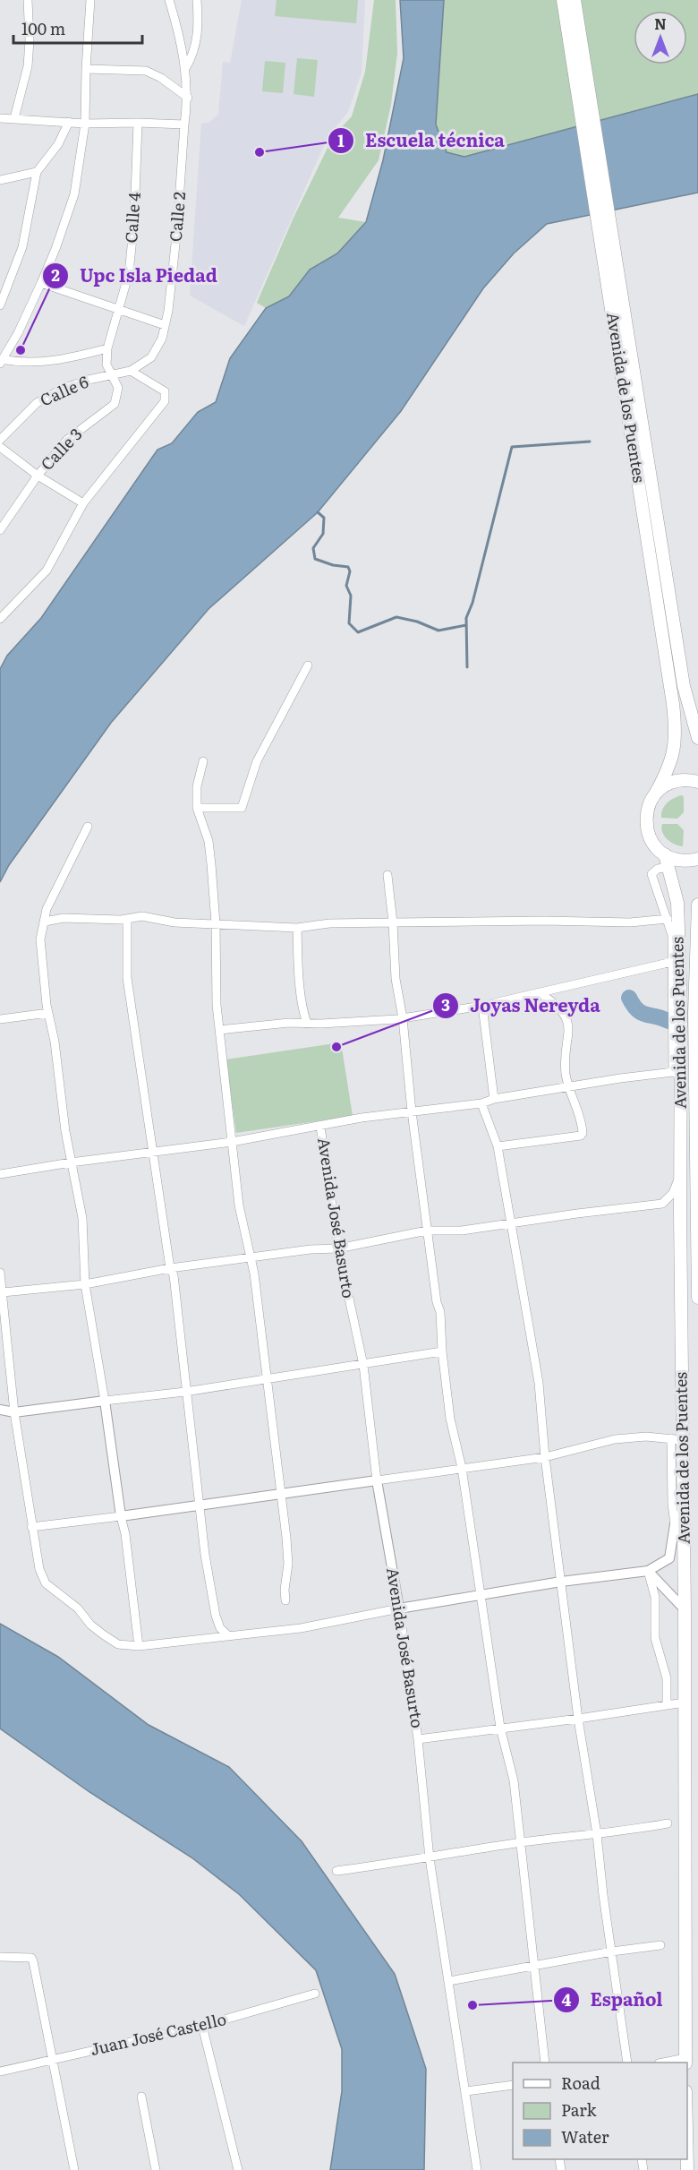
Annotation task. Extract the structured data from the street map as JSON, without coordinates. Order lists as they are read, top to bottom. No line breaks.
{"streets":{"main road":["Avenida de los Puentes"],"street":["Calle 2","Calle 4","Calle 6","Calle 3","Avenida José Basurto","Juan José Castello"]},"crossings":[["Calle 2","Calle 4"],["Calle 2","Calle 6"],["Calle 2","Calle 3"],["Calle 4","Calle 6"],["Calle 4","Calle 3"],["Calle 6","Calle 3"]],"places":["Escuela técnica","Upc Isla Piedad","Joyas Nereyda","Español"],"legend":["Road","Park","Water"],"scale_bar":"100 m","north":"top"}
